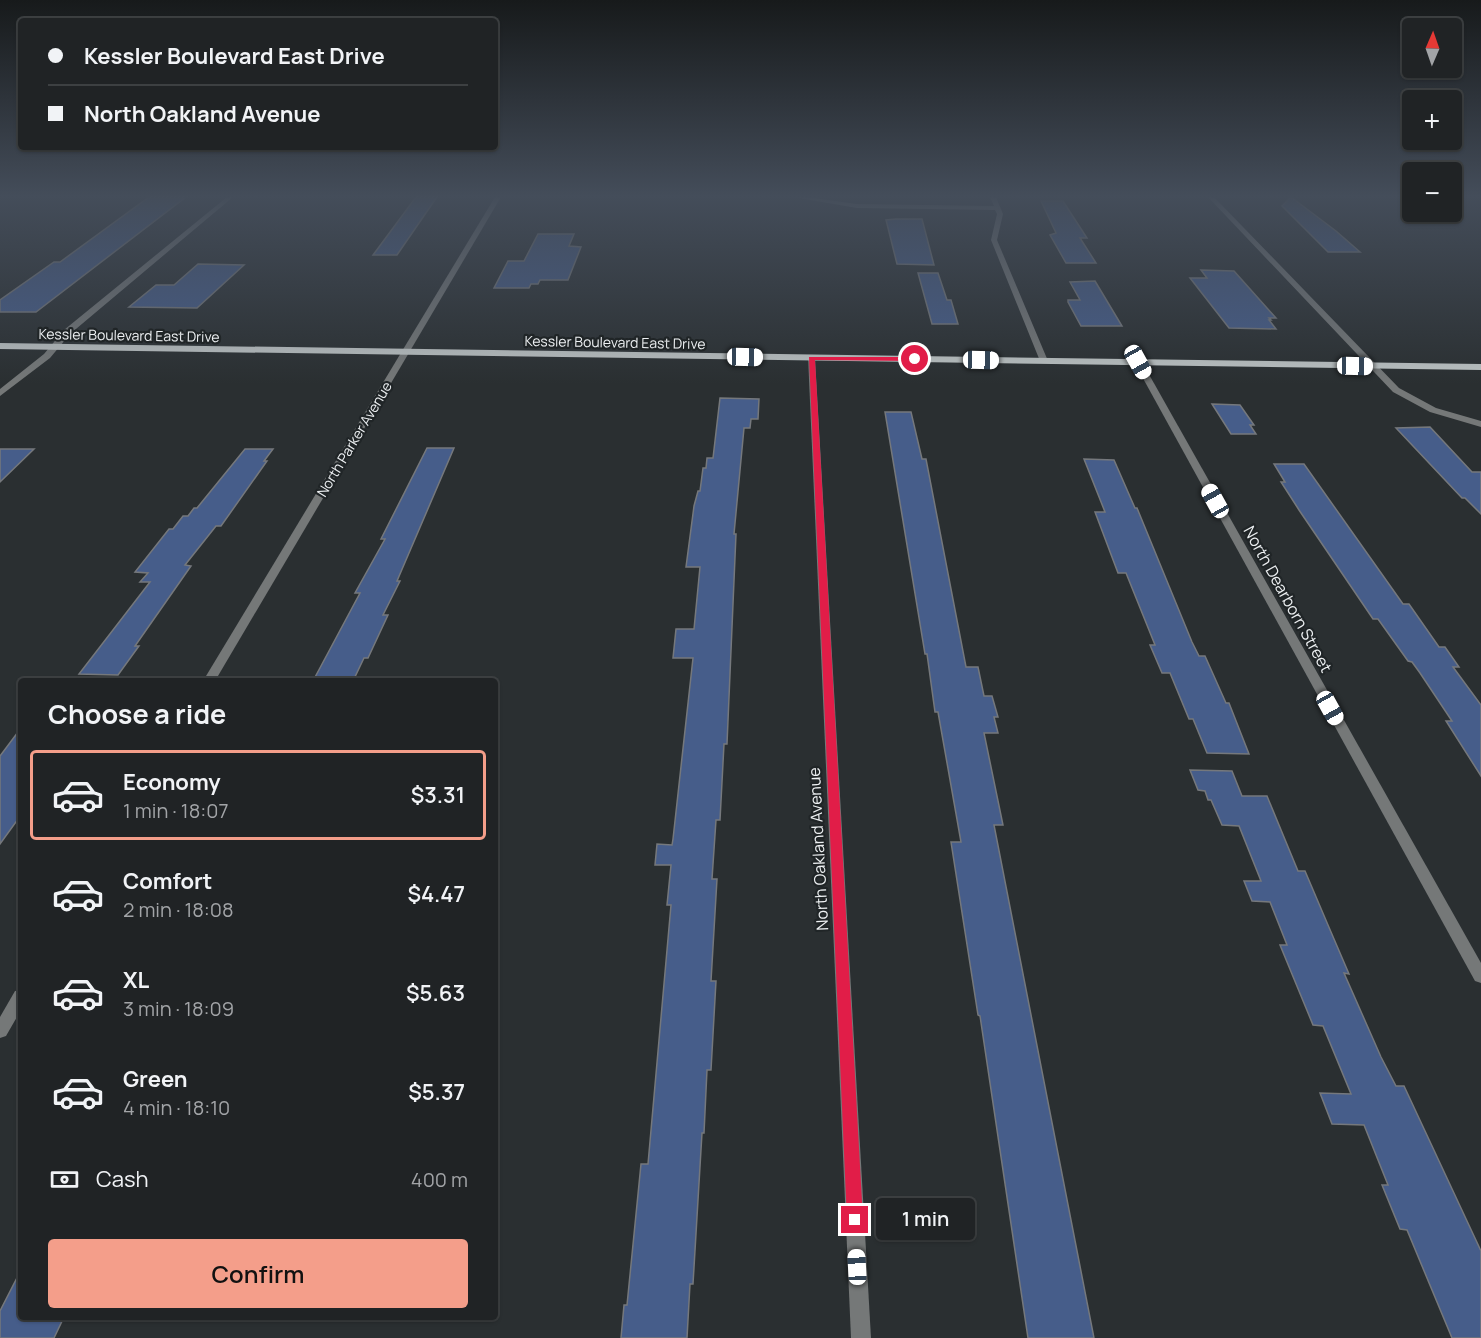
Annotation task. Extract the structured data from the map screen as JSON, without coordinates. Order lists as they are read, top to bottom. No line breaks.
{"streets":{"main road":["Kessler Boulevard East Drive"],"street":["North Parker Avenue","North Dearborn Street","North Oakland Avenue"]},"crossings":[["Kessler Boulevard East Drive","North Parker Avenue"],["Kessler Boulevard East Drive","North Dearborn Street"],["Kessler Boulevard East Drive","North Oakland Avenue"]],"north":"top","page":{"map_buttons":["+","−"],"banner":["Kessler Boulevard East Drive","North Oakland Avenue"],"heading":"Choose a ride","list":[{"name":"Economy","note":"1 min · 18:07","value":"$3.31"},{"name":"Comfort","note":"2 min · 18:08","value":"$4.47"},{"name":"XL","note":"3 min · 18:09","value":"$5.63"},{"name":"Green","note":"4 min · 18:10","value":"$5.37"}],"pay":["Cash","400 m"],"bubble":"1 min","buttons":"Confirm"}}
